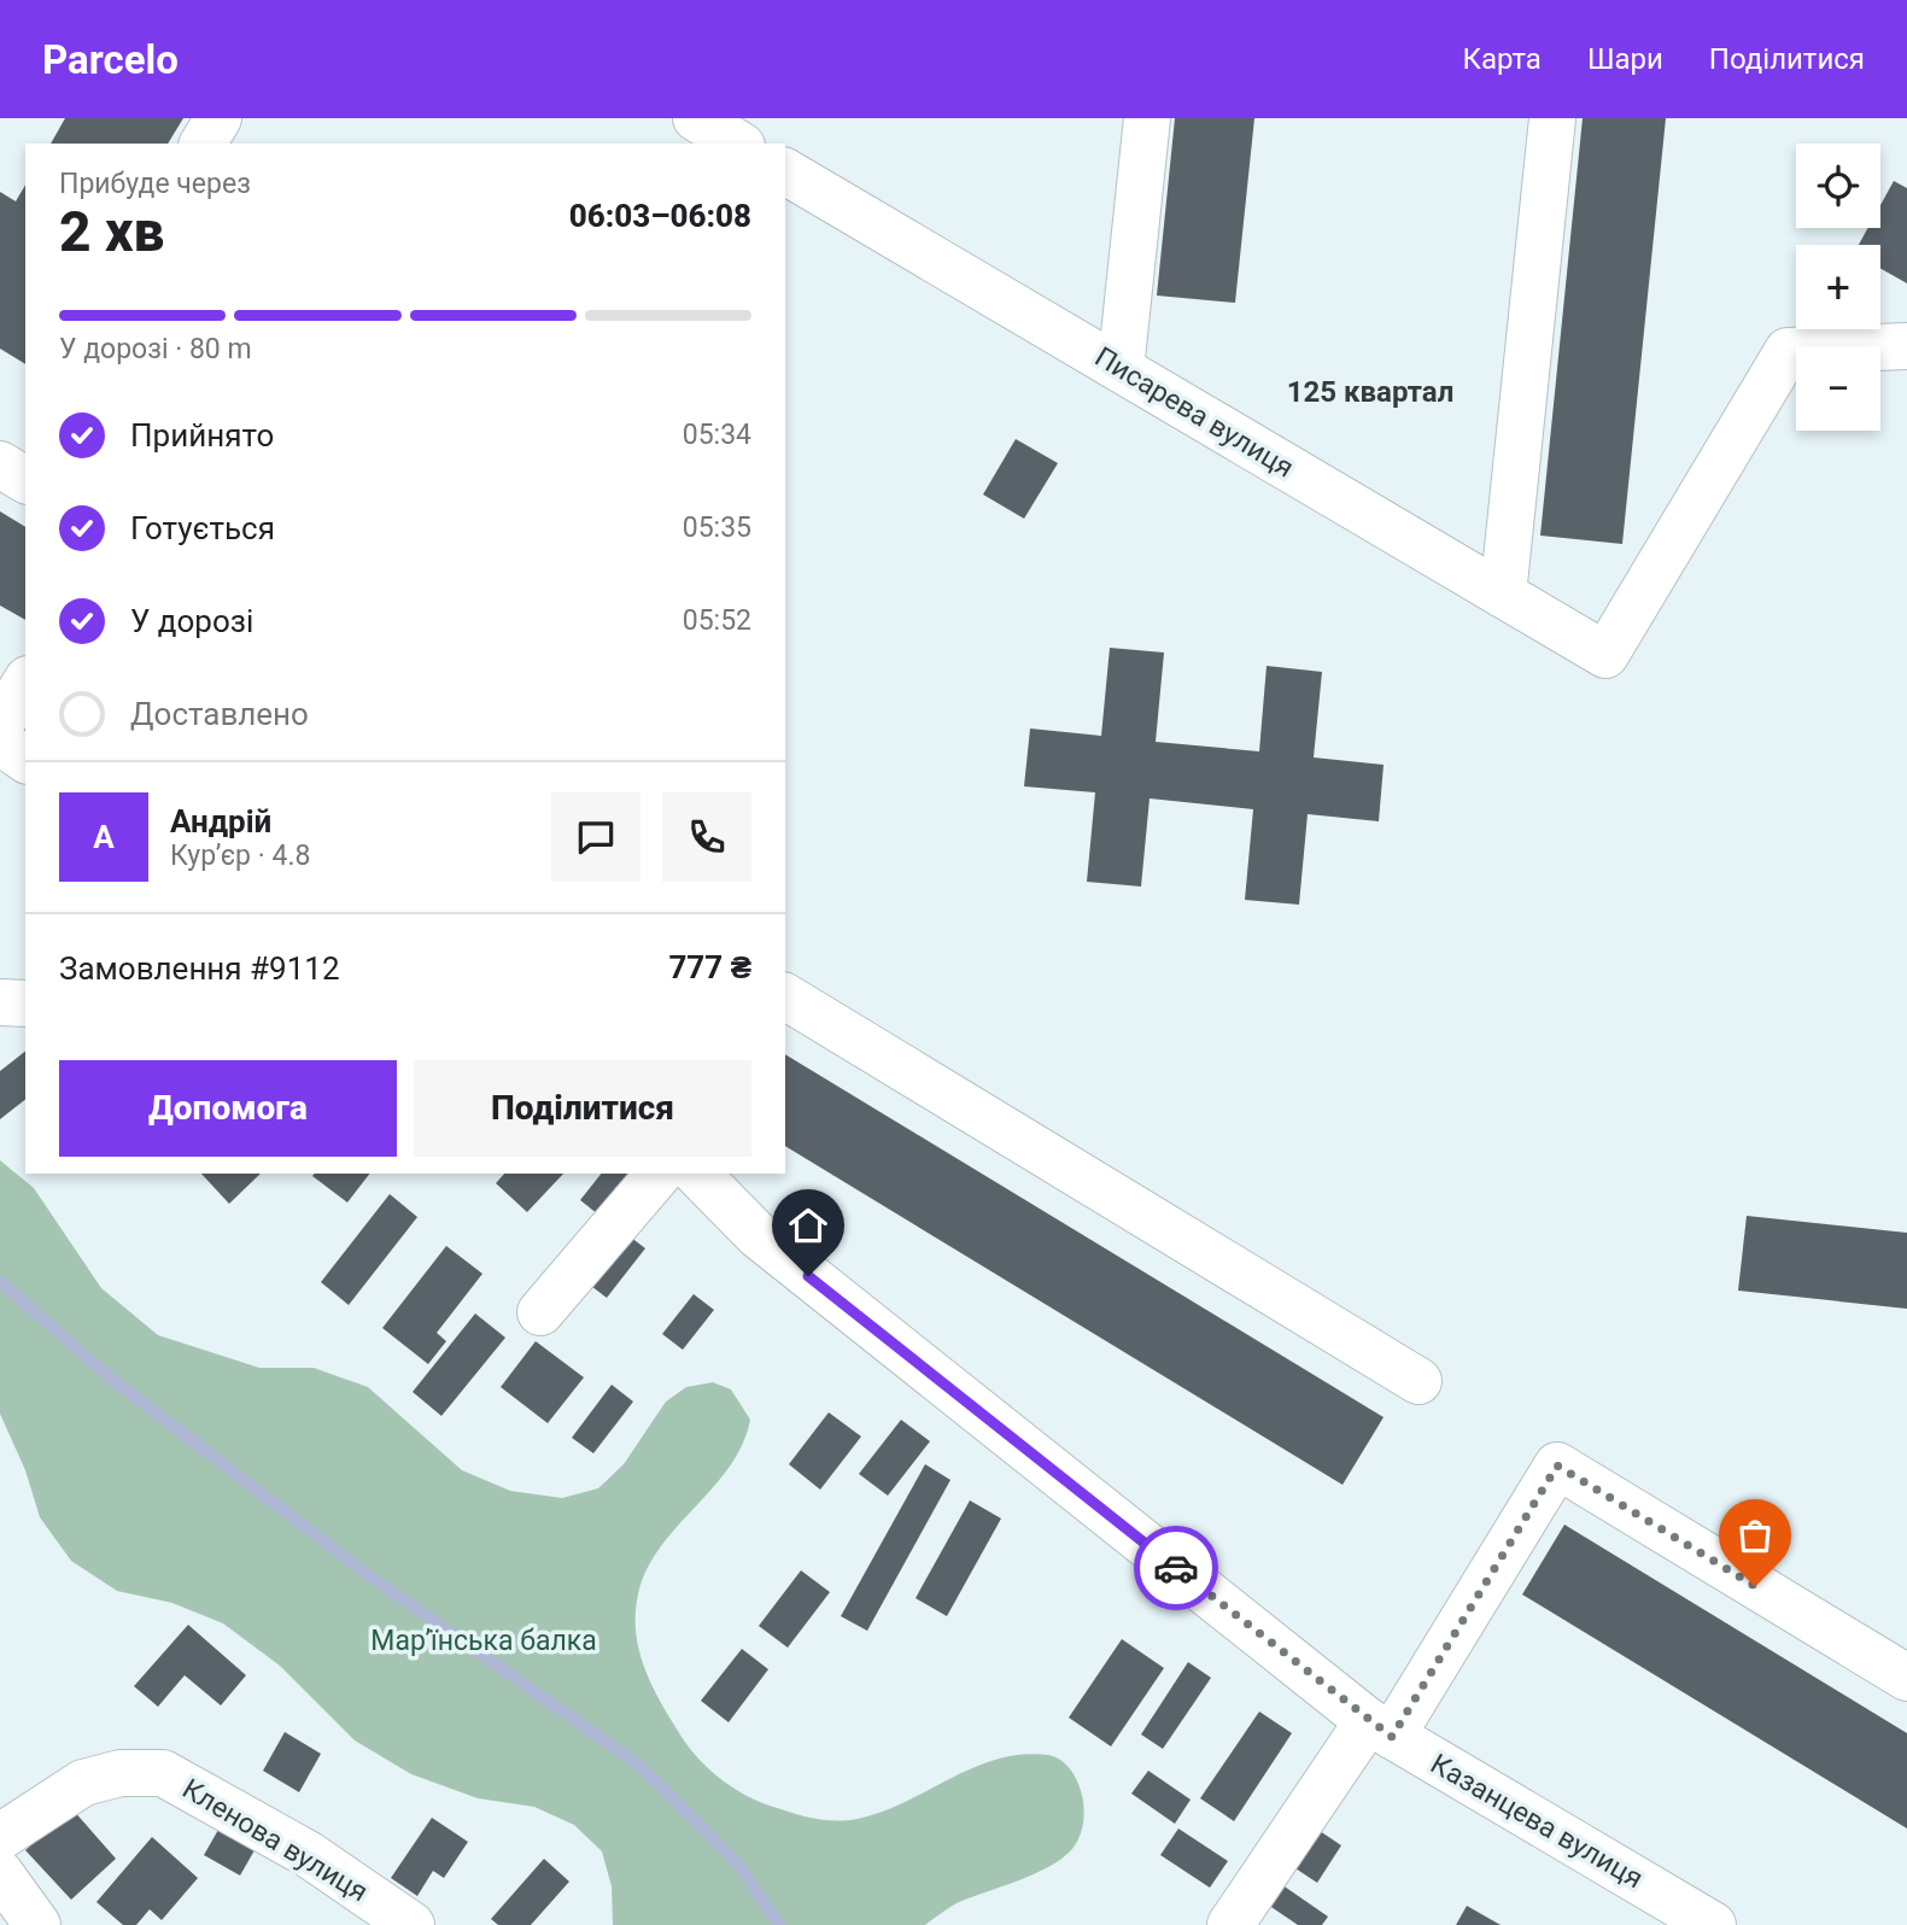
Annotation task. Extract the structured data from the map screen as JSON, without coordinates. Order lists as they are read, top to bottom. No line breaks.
{"streets":{"street":["Писарева вулиця","Казанцева вулиця","Кленова вулиця"]},"districts":["125 квартал"],"parks":["Мар’їнська балка"],"page":{"header":"Parcelo","nav":["Карта","Шари","Поділитися"],"map_buttons":["+","−"],"heading":["2 хв","Прибуде через","06:03–06:08"],"panel":["Андрій","Кур’єр · 4.8","Замовлення #9112","777 ₴"],"bar":"У дорозі · 80 m","list":[["Прийнято","05:34"],["Готується","05:35"],["У дорозі","05:52"],"Доставлено"],"round":"А","buttons":["Допомога","Поділитися"]}}
